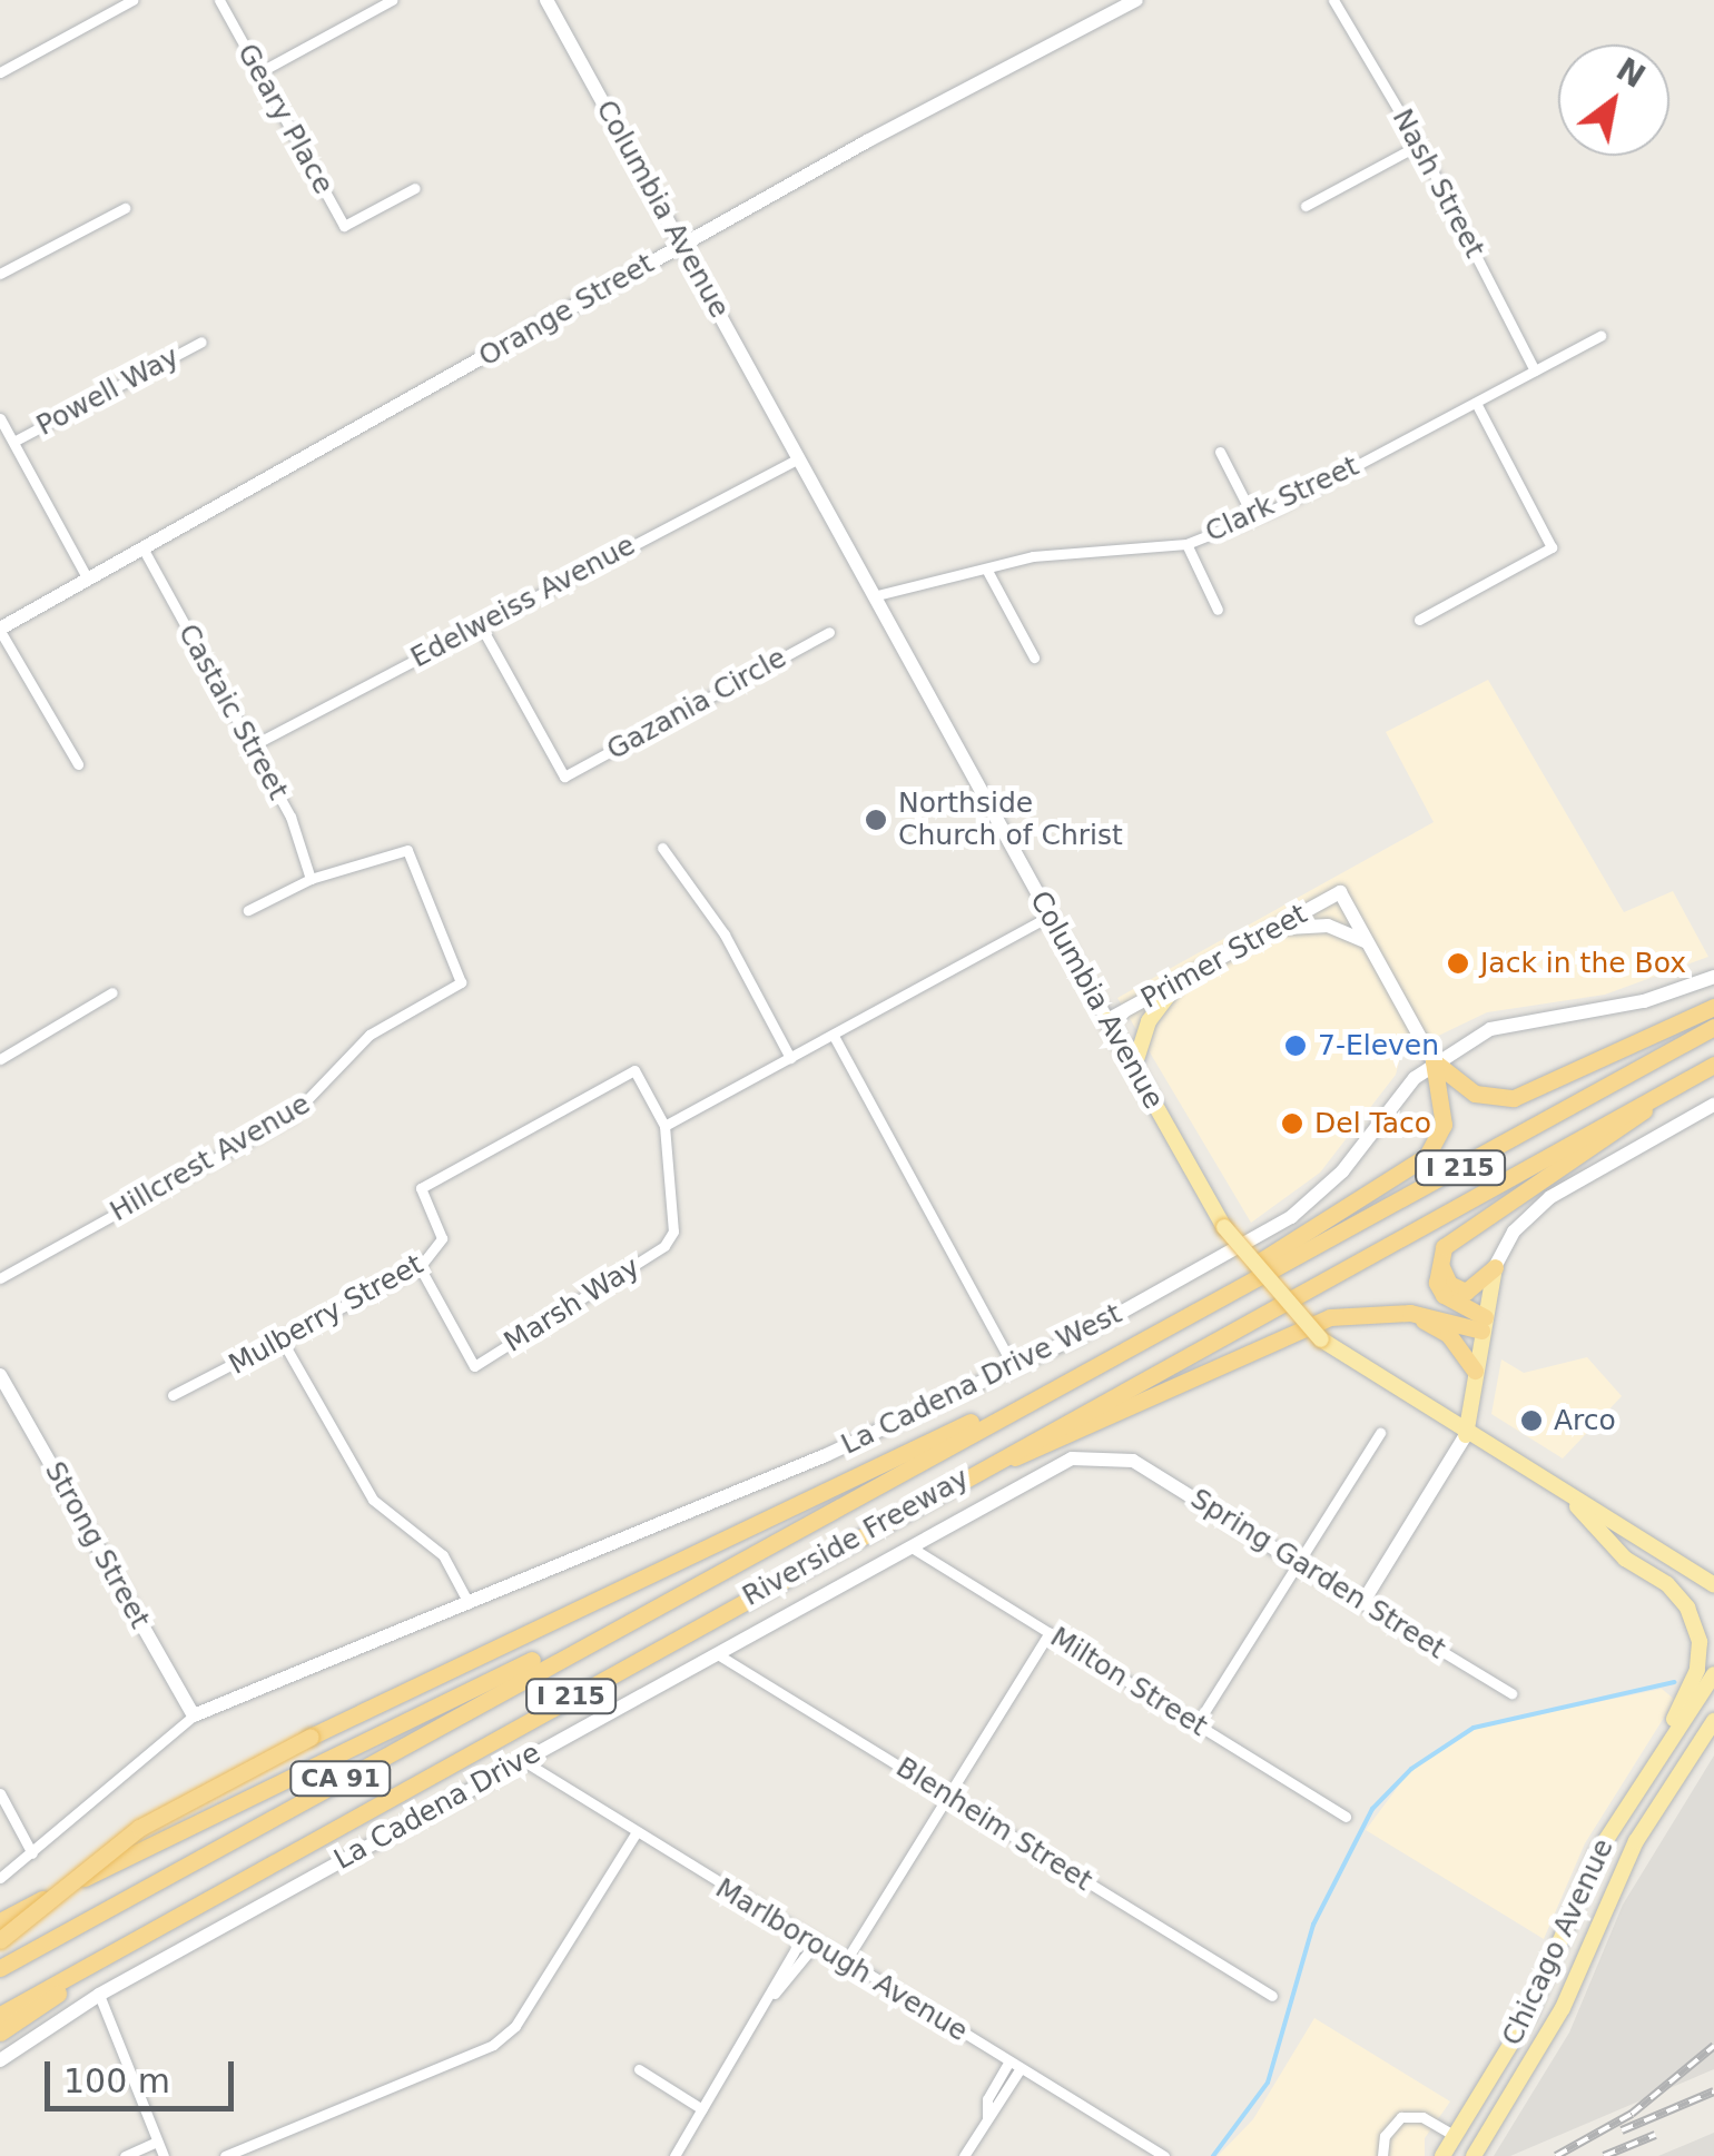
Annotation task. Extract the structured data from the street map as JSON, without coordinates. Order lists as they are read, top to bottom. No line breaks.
{"streets":{"highway":["I 215","Riverside Freeway","CA 91"],"main road":["Columbia Avenue","Chicago Avenue"],"street":["Geary Place","Nash Street","Orange Street","Powell Way","Clark Street","Edelweiss Avenue","Gazania Circle","Castaic Street","Primer Street","Hillcrest Avenue","Marsh Way","Mulberry Street","La Cadena Drive West","Strong Street","Spring Garden Street","Milton Street","La Cadena Drive","Blenheim Street","Marlborough Avenue"]},"crossings":[["Nash Street","Clark Street"],["Columbia Avenue","Orange Street"],["Columbia Avenue","Clark Street"],["Columbia Avenue","Edelweiss Avenue"],["Columbia Avenue","Primer Street"],["Orange Street","Castaic Street"],["Edelweiss Avenue","Gazania Circle"],["Edelweiss Avenue","Castaic Street"],["Castaic Street","Hillcrest Avenue"],["I 215","Riverside Freeway"],["Marsh Way","Mulberry Street"],["La Cadena Drive West","Strong Street"],["Spring Garden Street","La Cadena Drive"],["Milton Street","La Cadena Drive"],["La Cadena Drive","Blenheim Street"],["La Cadena Drive","Marlborough Avenue"]],"places":["Northside Church of Christ","Jack in the Box","7-Eleven","Del Taco","Arco"],"scale_bar":"100 m","north":"top right"}
